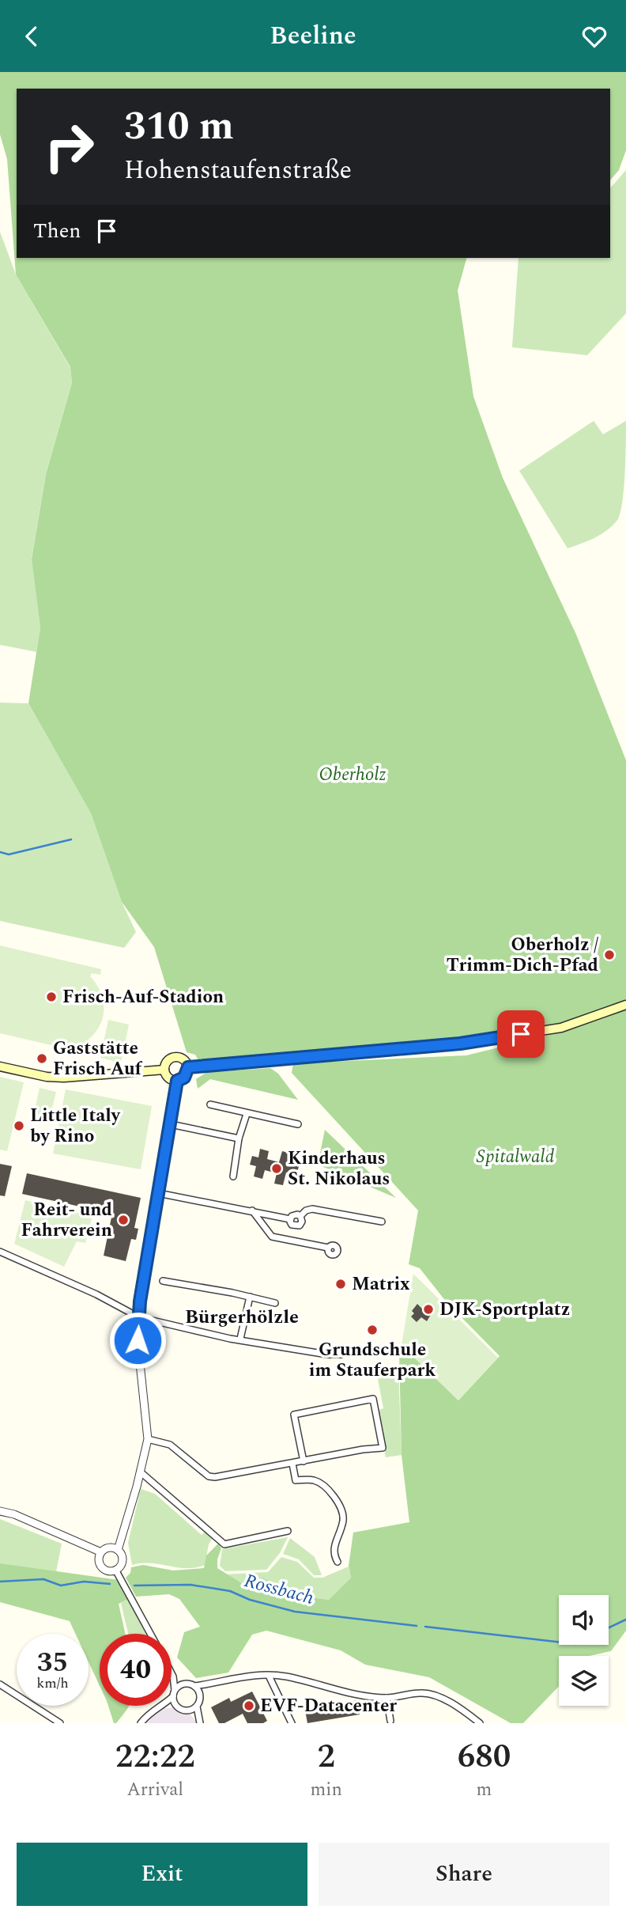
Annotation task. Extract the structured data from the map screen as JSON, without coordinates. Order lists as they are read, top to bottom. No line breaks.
{"districts":["Bürgerhölzle"],"water":["Rossbach"],"parks":["Oberholz","Spitalwald"],"places":["Oberholz / Trimm-Dich-Pfad","Frisch-Auf-Stadion","Gaststätte Frisch Auf","Little Italy by Rino","Kinderhaus St. Nikolaus","Reit- und Fahrverein","Matrix","DJK-Sportplatz","Grundschule im Stauferpark","EVF-Datacenter"],"page":{"header":"Beeline","turn":["310 m","Hohenstaufenstraße"],"then":"Then","speed":"35 km/h","limit":"40","eta":["22:22","Arrival","2","min","680","m"],"buttons":["Exit","Share"]}}
